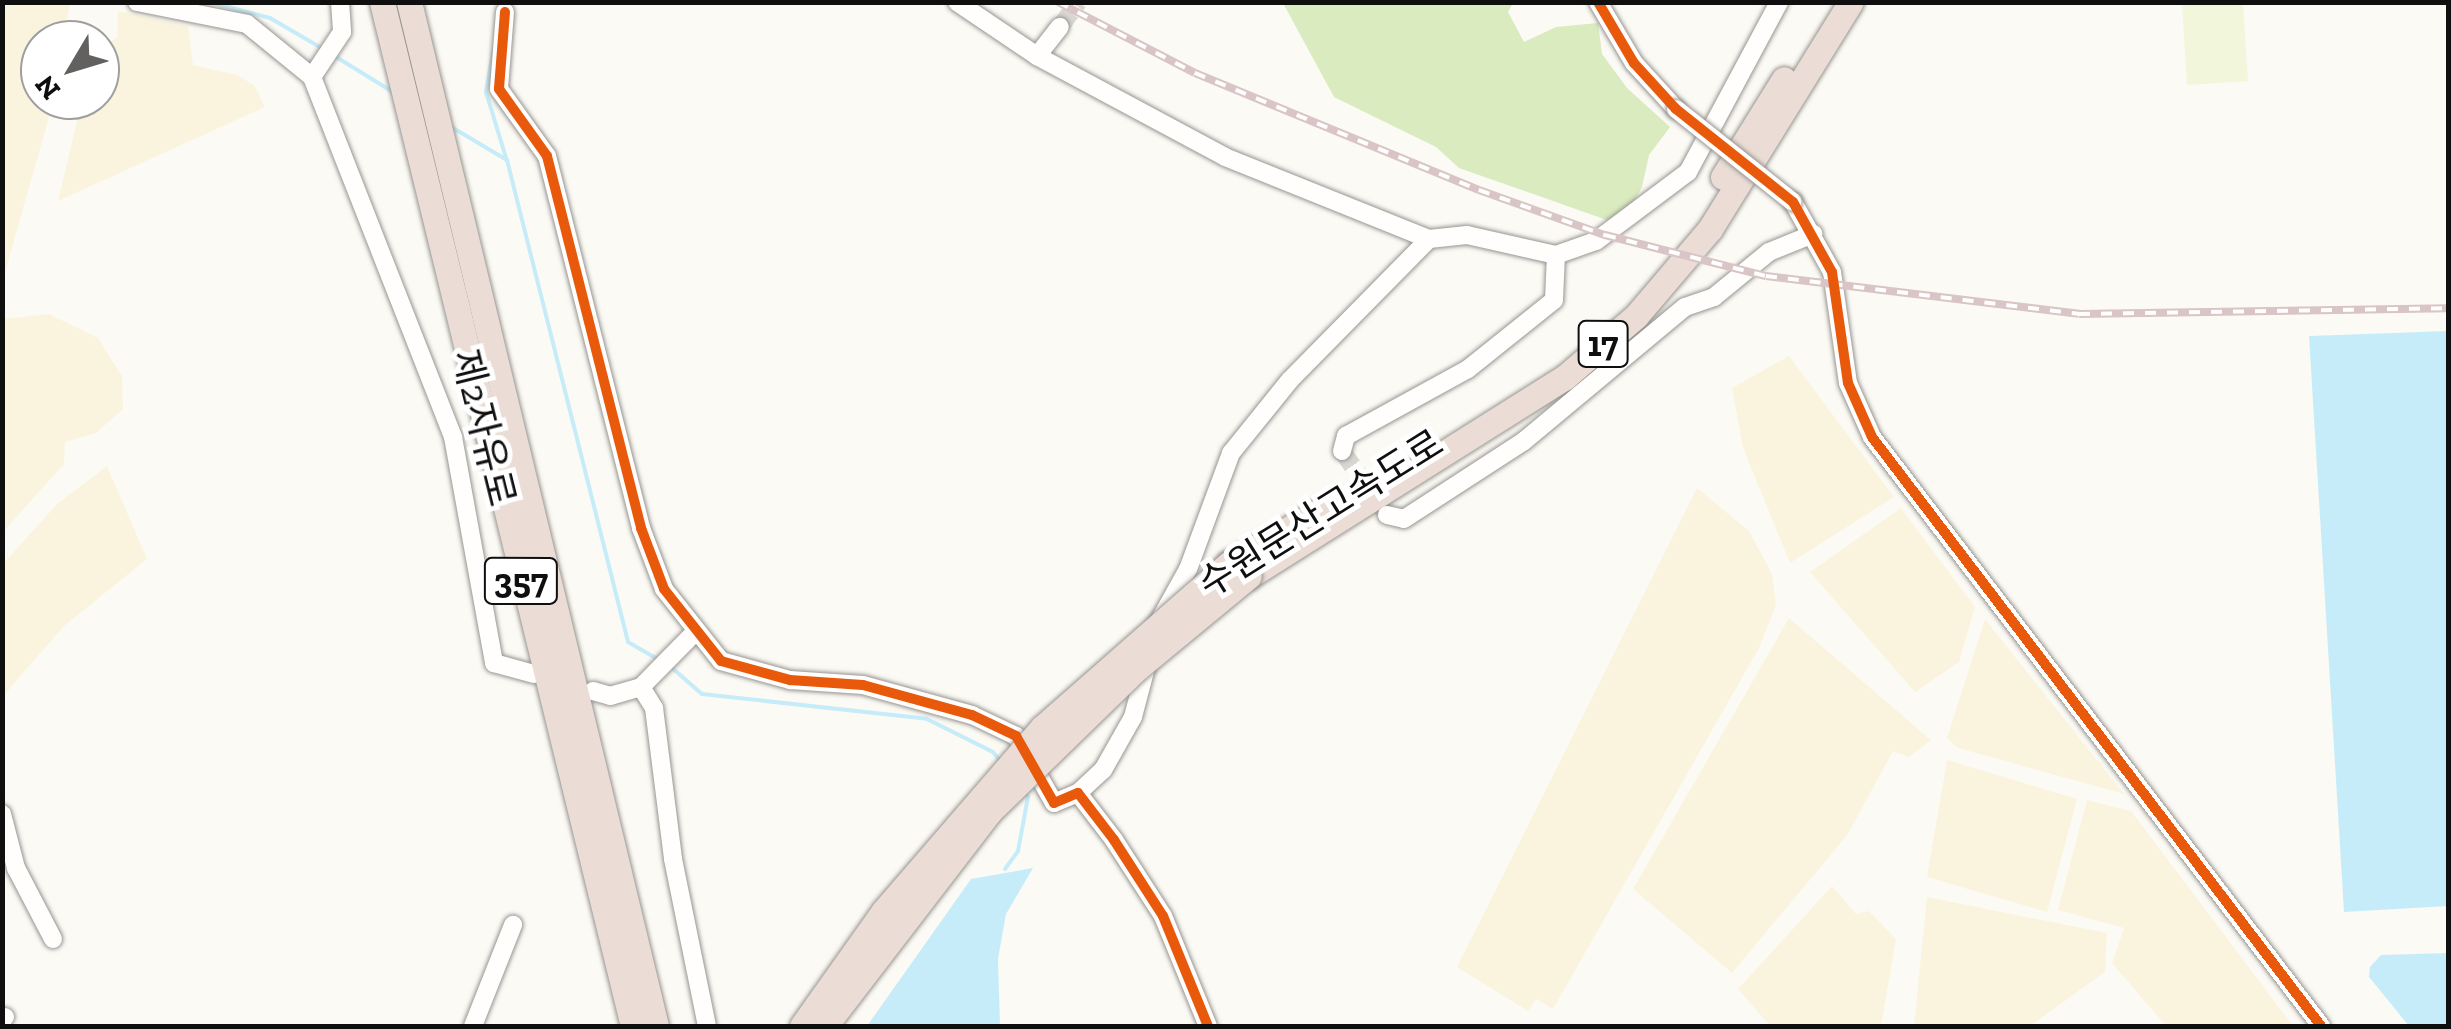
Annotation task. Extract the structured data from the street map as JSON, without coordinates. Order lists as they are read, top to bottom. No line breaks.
{"streets":{"highway":["17","제2자유로","수원문산고속도로","357"]},"north":"bottom left"}
